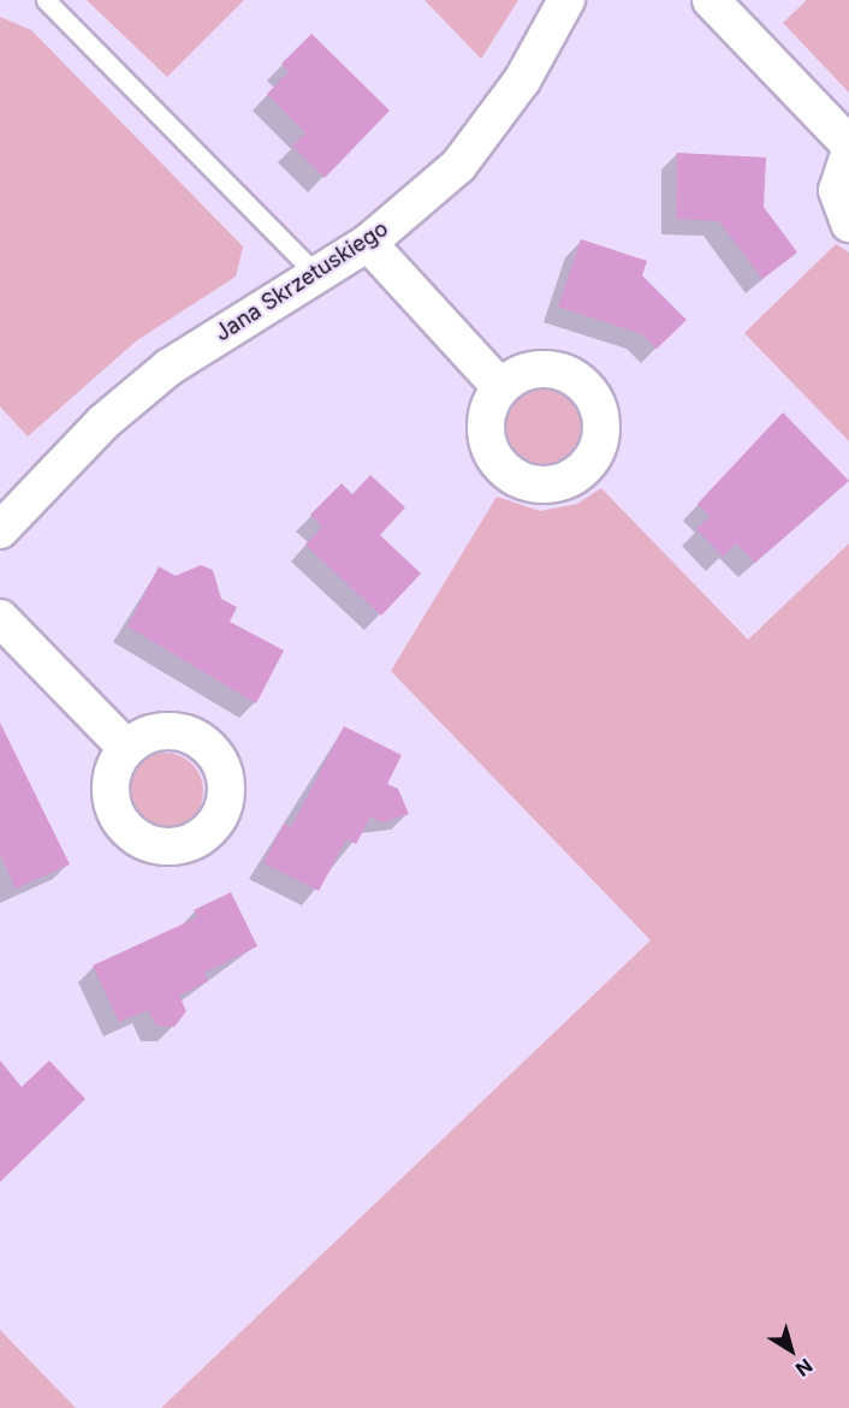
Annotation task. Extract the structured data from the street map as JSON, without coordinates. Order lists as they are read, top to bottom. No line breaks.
{"streets":{"street":["Jana Skrzetuskiego"]},"north":"bottom right"}
